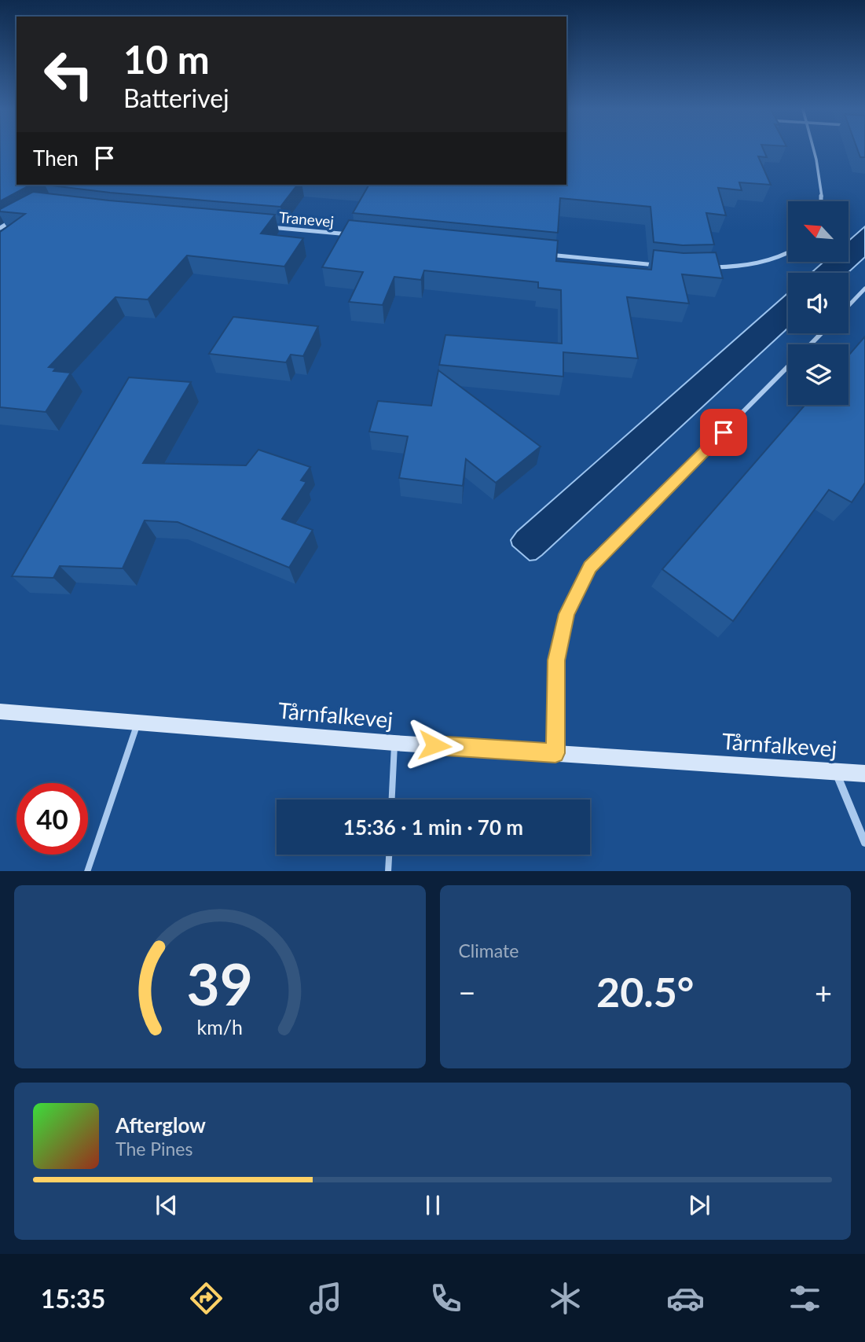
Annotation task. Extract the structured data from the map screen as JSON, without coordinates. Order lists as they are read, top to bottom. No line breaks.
{"streets":{"street":["Tranevej","Tårnfalkevej"]},"north":"top left","page":{"turn":["10 m","Batterivej"],"then":"Then","limit":"40","trip":"15:36 · 1 min · 70 m","tile":"Climate","heat":["−","20.5°","+"],"song":["Afterglow","The Pines"],"tabs":"15:35","gauge":["39","km/h"]}}
